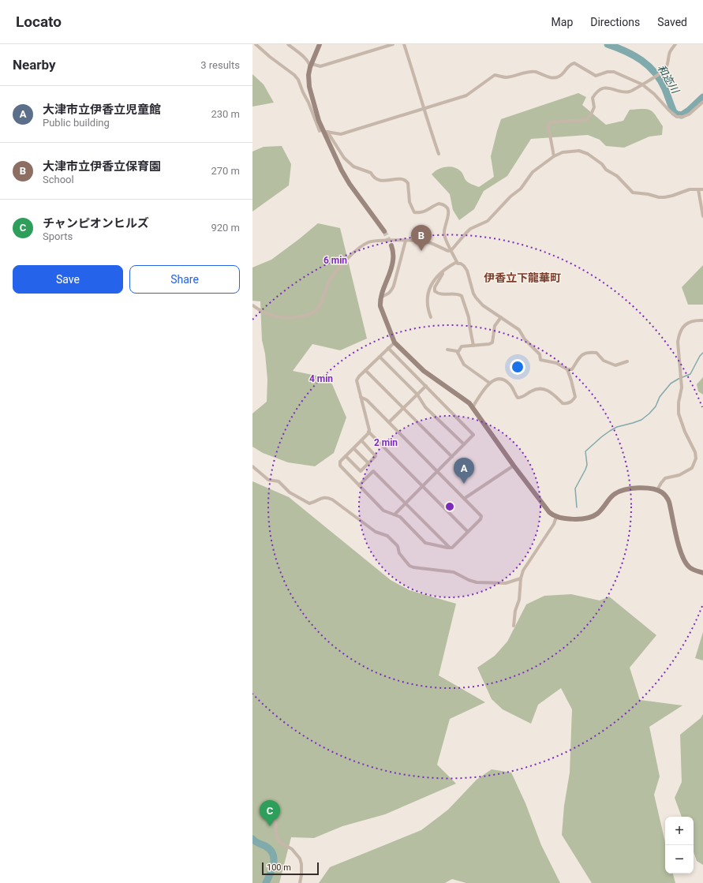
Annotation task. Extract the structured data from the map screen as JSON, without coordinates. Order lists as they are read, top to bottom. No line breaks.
{"districts":["伊香立下龍華町"],"water":["和迩川"],"scale_bar":"100 m","page":{"header":"Locato","nav":["Map","Directions","Saved"],"heading":["Nearby","3 results"],"list":[{"mark":"A","name":"大津市立伊香立児童館","note":"Public building","value":"230 m"},{"mark":"B","name":"大津市立伊香立保育園","note":"School","value":"270 m"},{"mark":"C","name":"チャンピオンヒルズ","note":"Sports","value":"920 m"}],"pins":["B","A","C"],"buttons":["Save","Share"],"map_buttons":["+","−"],"scale":"100 m"},"rings":["6 min","4 min","2 min"]}
